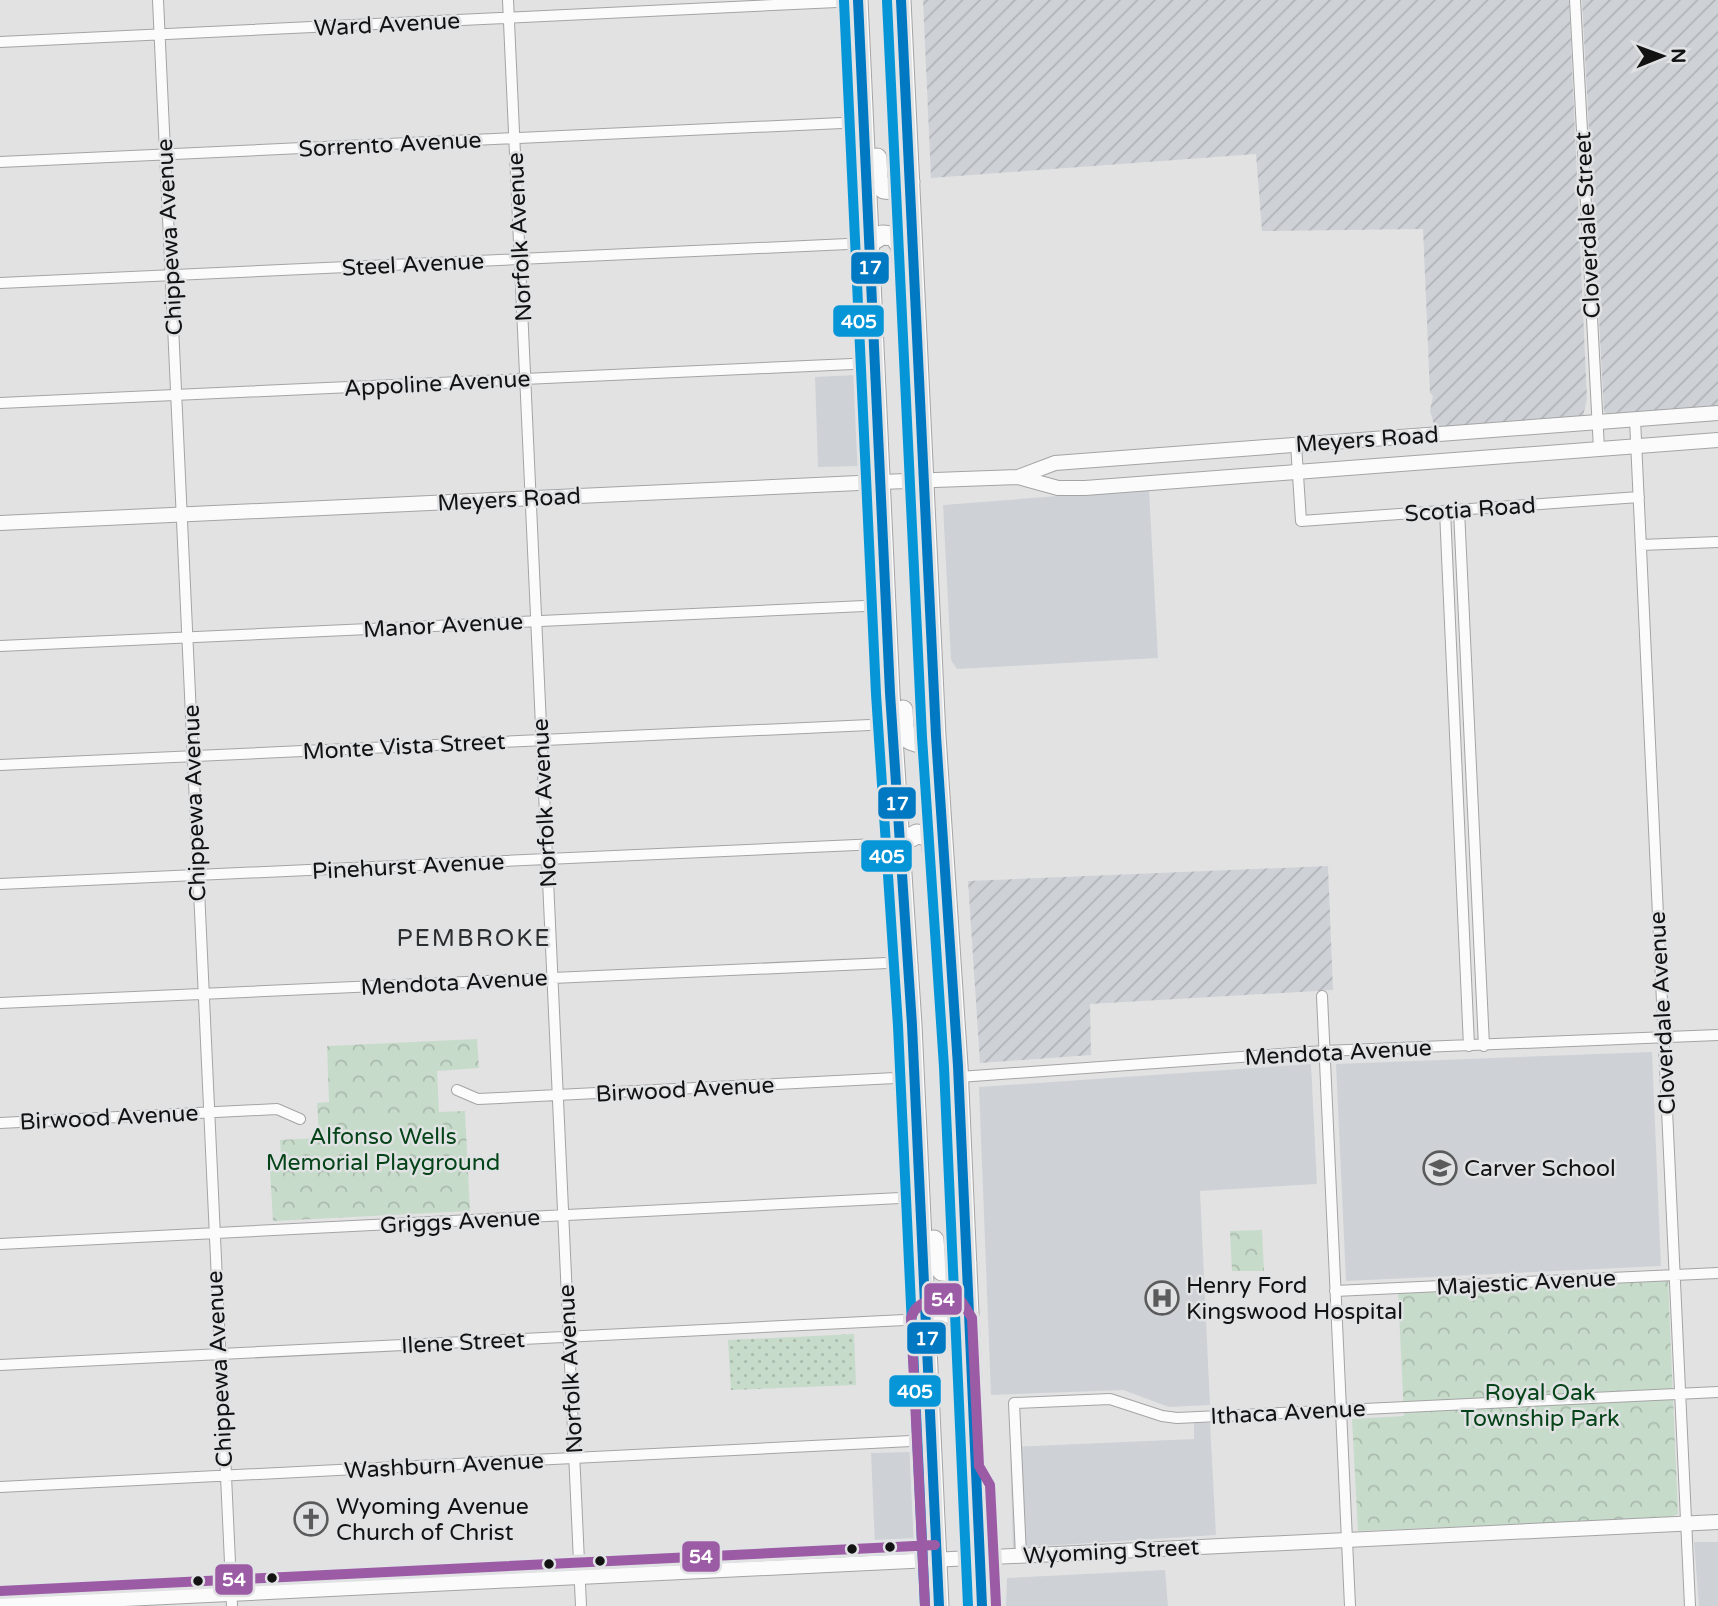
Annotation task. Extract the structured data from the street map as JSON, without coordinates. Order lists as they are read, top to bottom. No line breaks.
{"streets":{"street":["Ward Avenue","Sorrento Avenue","Cloverdale Street","Chippewa Avenue","Norfolk Avenue","Steel Avenue","Appoline Avenue","Meyers Road","Scotia Road","Manor Avenue","Monte Vista Street","Pinehurst Avenue","Mendota Avenue","Cloverdale Avenue","Birwood Avenue","Griggs Avenue","Majestic Avenue","Ilene Street","Ithaca Avenue","Washburn Avenue","Wyoming Street"]},"crossings":[["Ward Avenue","Chippewa Avenue"],["Ward Avenue","Norfolk Avenue"],["Sorrento Avenue","Chippewa Avenue"],["Sorrento Avenue","Norfolk Avenue"],["Cloverdale Street","Meyers Road"],["Chippewa Avenue","Steel Avenue"],["Chippewa Avenue","Appoline Avenue"],["Chippewa Avenue","Meyers Road"],["Chippewa Avenue","Manor Avenue"],["Chippewa Avenue","Monte Vista Street"],["Chippewa Avenue","Pinehurst Avenue"],["Chippewa Avenue","Mendota Avenue"],["Chippewa Avenue","Birwood Avenue"],["Chippewa Avenue","Griggs Avenue"],["Chippewa Avenue","Ilene Street"],["Chippewa Avenue","Washburn Avenue"],["Chippewa Avenue","Wyoming Street"],["Norfolk Avenue","Steel Avenue"],["Norfolk Avenue","Appoline Avenue"],["Norfolk Avenue","Meyers Road"],["Norfolk Avenue","Manor Avenue"],["Norfolk Avenue","Monte Vista Street"],["Norfolk Avenue","Pinehurst Avenue"],["Norfolk Avenue","Mendota Avenue"],["Norfolk Avenue","Birwood Avenue"],["Norfolk Avenue","Griggs Avenue"],["Norfolk Avenue","Ilene Street"],["Norfolk Avenue","Washburn Avenue"],["Norfolk Avenue","Wyoming Street"],["Meyers Road","Scotia Road"],["Meyers Road","Cloverdale Avenue"],["Scotia Road","Cloverdale Avenue"],["Mendota Avenue","Cloverdale Avenue"],["Cloverdale Avenue","Majestic Avenue"],["Cloverdale Avenue","Ithaca Avenue"],["Cloverdale Avenue","Wyoming Street"],["Ithaca Avenue","Wyoming Street"]],"districts":["PEMBROKE"],"parks":["Alfonso Wells Memorial Playground","Royal Oak Township Park"],"places":{"school or university":["Carver School"],"hospital":["Henry Ford Kingswood Hospital"],"church":["Wyoming Avenue Church of Christ"]},"lines":["transit line 17","transit line 405","transit line 54"],"north":"right"}
